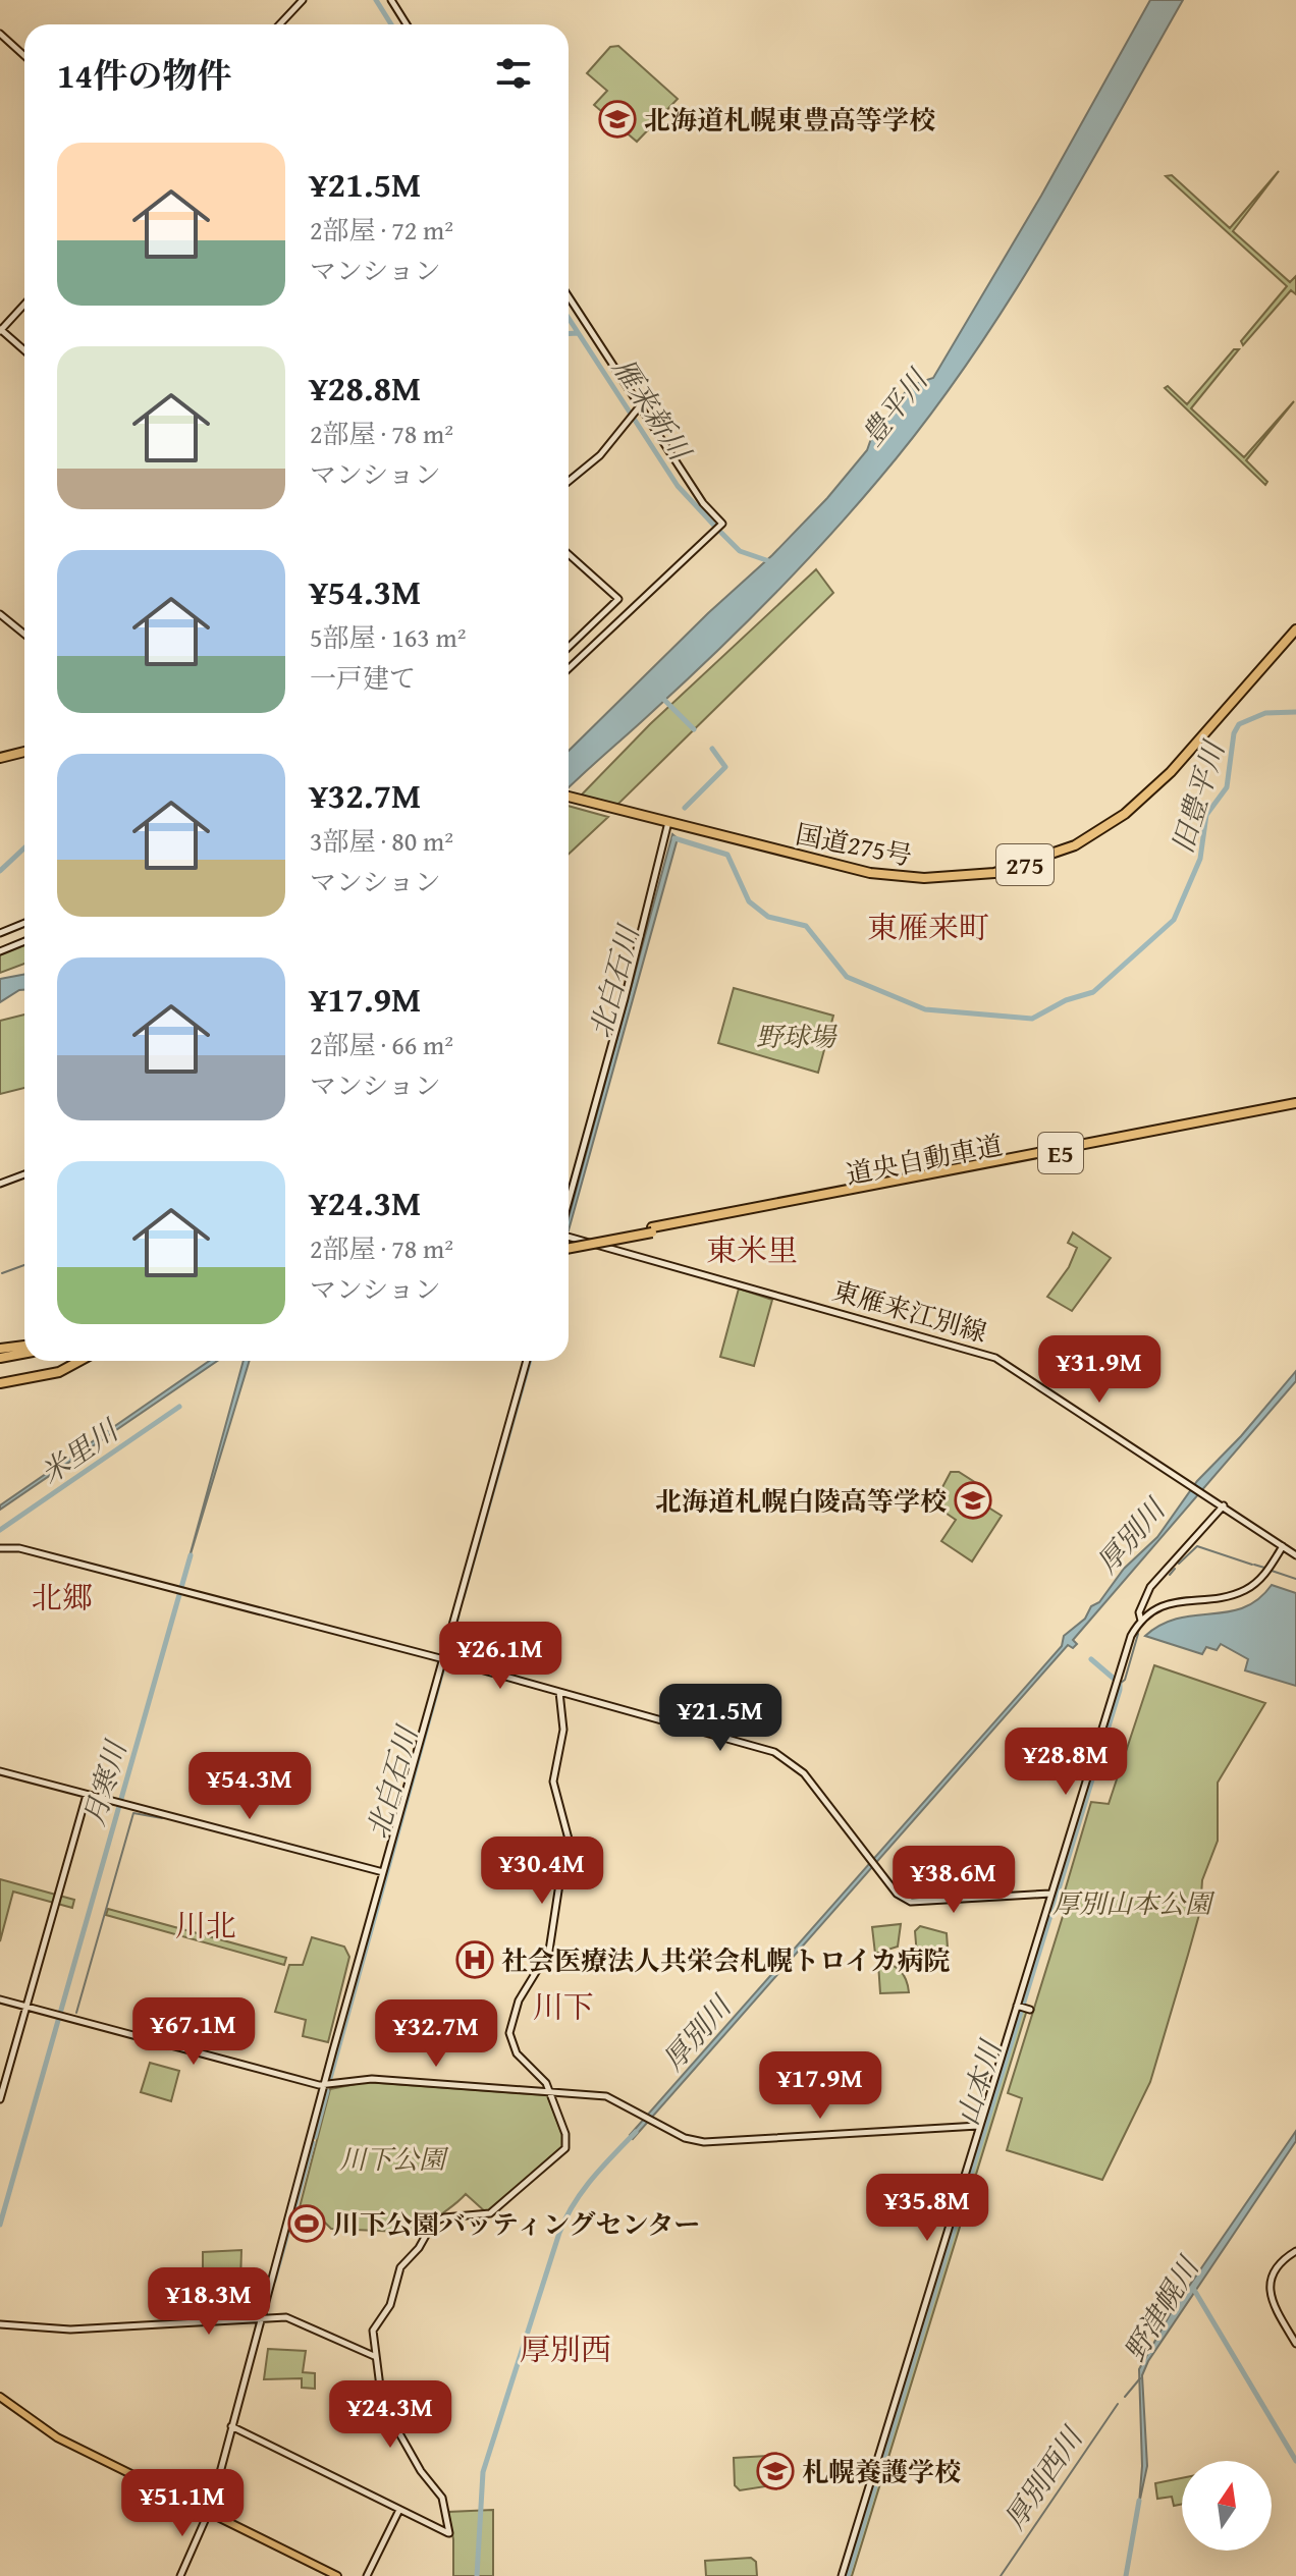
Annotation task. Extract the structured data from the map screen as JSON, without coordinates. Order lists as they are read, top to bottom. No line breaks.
{"streets":{"highway":["国道275号","275","E5","道央自動車道"],"street":["東雁来江別線"]},"crossings":[["国道275号","東雁来江別線"]],"districts":["東雁来町","東米里","北郷","川北","川下","厚別西"],"water":["豊平川","雁来新川","旧豊平川","北白石川","米里川","厚別川","月寒川","山本川","野津幌川","厚別西川"],"parks":["野球場","厚別山本公園","川下公園"],"places":{"school or university":["北海道札幌東豊高等学校","北海道札幌白陵高等学校","札幌養護学校"],"hospital":["社会医療法人共栄会札幌トロイカ病院"],"sports":["川下公園バッティングセンター"]},"north":"top","page":{"heading":"14件の物件","list":[{"name":"¥21.5M","note":"2部屋 · 72 m² · マンション"},{"name":"¥28.8M","note":"2部屋 · 78 m² · マンション"},{"name":"¥54.3M","note":"5部屋 · 163 m² · 一戸建て"},{"name":"¥32.7M","note":"3部屋 · 80 m² · マンション"},{"name":"¥17.9M","note":"2部屋 · 66 m² · マンション"},{"name":"¥24.3M","note":"2部屋 · 78 m² · マンション"}],"price":["¥31.9M","¥26.1M","¥21.5M","¥28.8M","¥54.3M","¥30.4M","¥38.6M","¥67.1M","¥32.7M","¥17.9M","¥35.8M","¥18.3M","¥24.3M","¥51.1M"]}}
